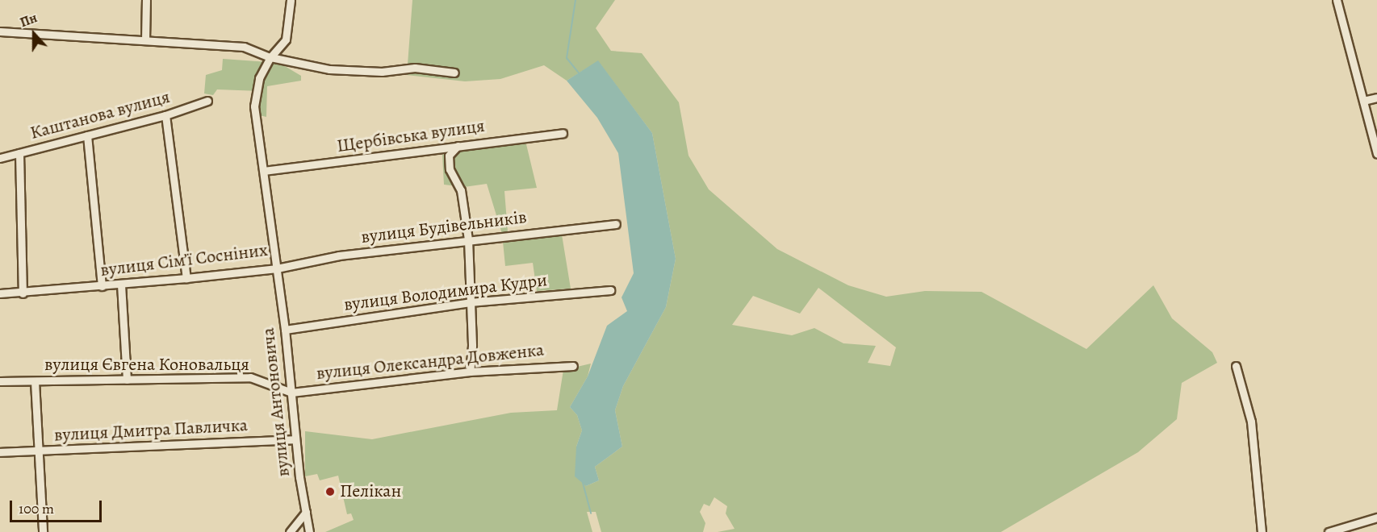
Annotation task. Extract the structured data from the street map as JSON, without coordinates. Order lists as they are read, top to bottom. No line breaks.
{"streets":{"street":["Каштанова вулиця","Щербівська вулиця","вулиця Будівельників","вулиця Сім’ї Сосніних","вулиця Володимира Кудри","вулиця Олександра Довженка","вулиця Євгена Коновальця","вулиця Антоновича","вулиця Дмитра Павличка"]},"crossings":[["Щербівська вулиця","вулиця Сім’ї Сосніних"],["вулиця Будівельників","вулиця Сім’ї Сосніних"],["вулиця Будівельників","вулиця Антоновича"],["вулиця Сім’ї Сосніних","вулиця Антоновича"],["вулиця Володимира Кудри","вулиця Антоновича"],["вулиця Олександра Довженка","вулиця Євгена Коновальця"],["вулиця Олександра Довженка","вулиця Антоновича"],["вулиця Євгена Коновальця","вулиця Антоновича"],["вулиця Антоновича","вулиця Дмитра Павличка"]],"places":["Пелікан"],"scale_bar":"100 m","north":"top"}
